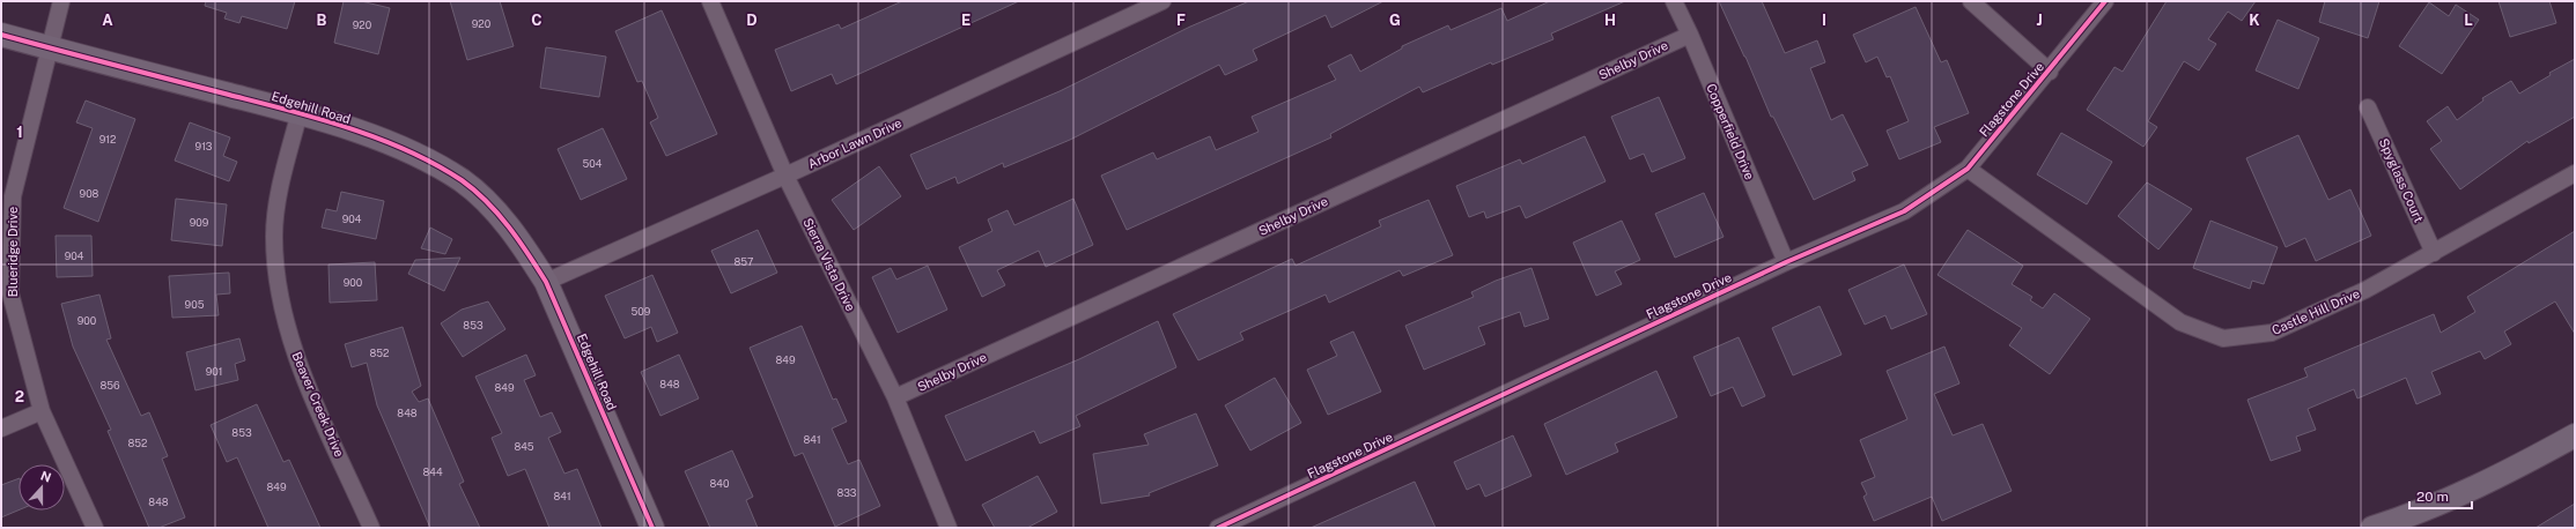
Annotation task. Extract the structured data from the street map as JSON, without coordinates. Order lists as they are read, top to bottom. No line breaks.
{"streets":{"street":["Shelby Drive","Flagstone Drive","Edgehill Road","Copperfield Drive","Arbor Lawn Drive","Spyglass Court","Blueridge Drive","Sierra Vista Drive","Castle Hill Drive","Beaver Creek Drive"]},"crossings":[["Shelby Drive","Copperfield Drive"],["Shelby Drive","Sierra Vista Drive"],["Flagstone Drive","Copperfield Drive"],["Flagstone Drive","Castle Hill Drive"],["Edgehill Road","Arbor Lawn Drive"],["Edgehill Road","Blueridge Drive"],["Edgehill Road","Beaver Creek Drive"],["Arbor Lawn Drive","Sierra Vista Drive"],["Spyglass Court","Castle Hill Drive"]],"house_numbers":["920","920","912","913","504","908","904","909","904","857","900","905","509","900","853","852","849","901","848","856","849","848","853","841","852","845","844","840","849","833","841","848"],"scale_bar":"20 m","north":"top","grid":{"columns":["A","B","C","D","E","F","G","H","I","J","K","L"],"rows":["1","2"]}}
